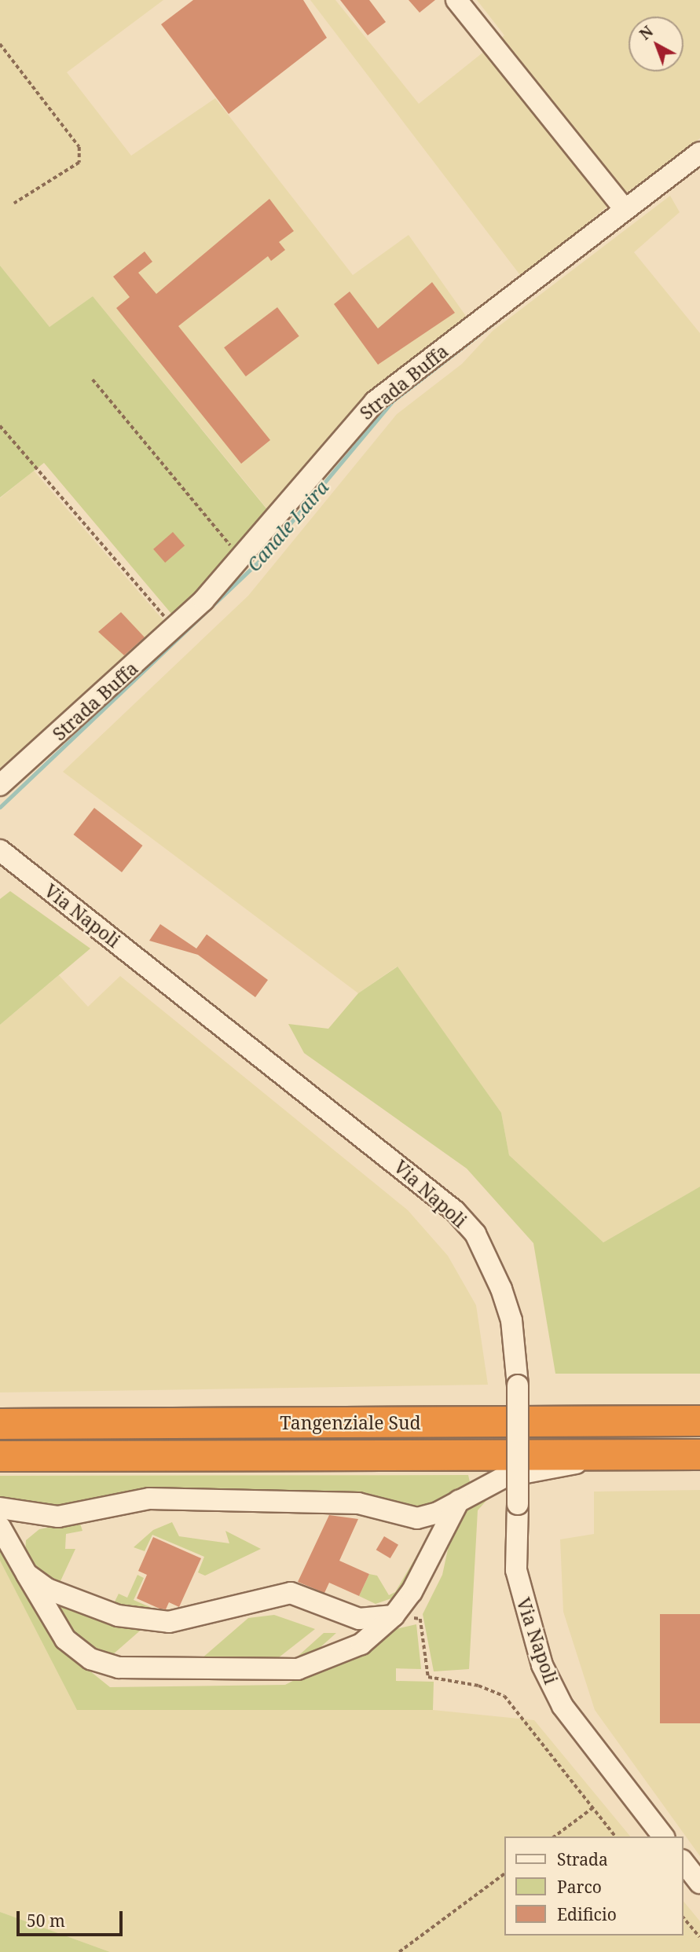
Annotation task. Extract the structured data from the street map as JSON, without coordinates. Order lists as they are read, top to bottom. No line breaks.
{"streets":{"highway":["Tangenziale Sud"],"street":["Strada Buffa","Via Napoli"]},"water":["Canale Laira"],"legend":["Strada","Parco","Edificio"],"scale_bar":"50 m","north":"top left"}
